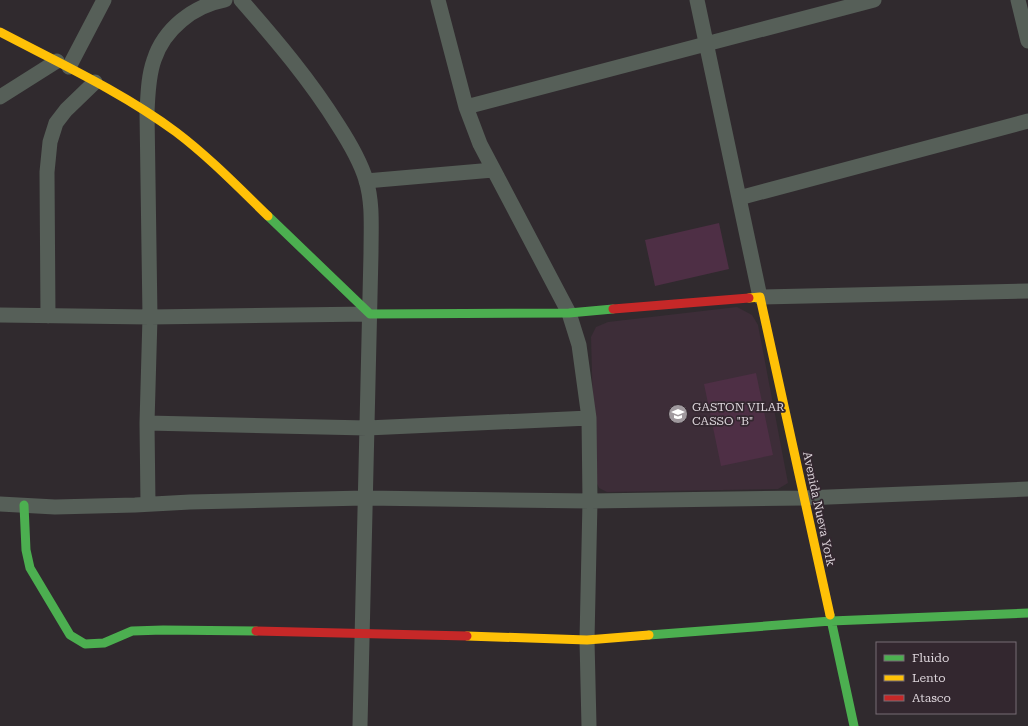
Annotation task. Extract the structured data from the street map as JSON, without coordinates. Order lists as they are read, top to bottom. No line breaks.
{"streets":{"street":["Avenida Nueva York"]},"places":{"school or university":["GASTON VILAR CASSO \"B\""]},"legend":["Fluido","Lento","Atasco"]}
